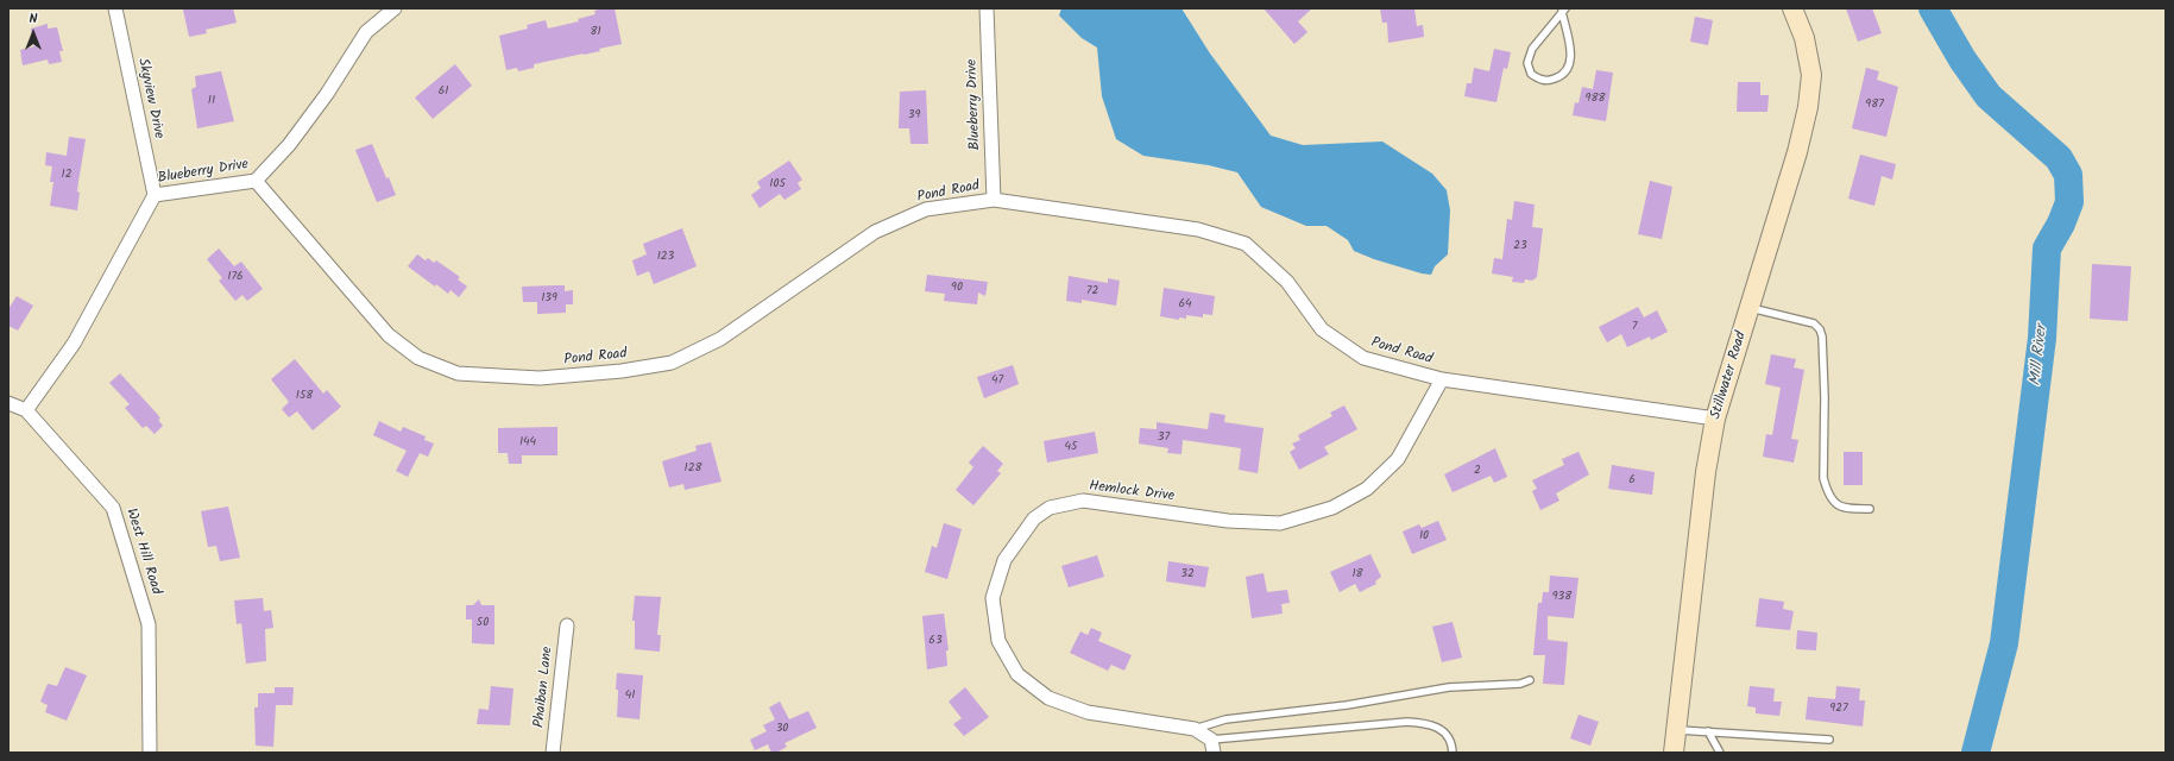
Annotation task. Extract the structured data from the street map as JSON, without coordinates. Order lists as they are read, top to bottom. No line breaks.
{"streets":{"main road":["Stillwater Road"],"street":["Skyview Drive","Blueberry Drive","Pond Road","Hemlock Drive","West Hill Road","Phaiban Lane"]},"crossings":[["Skyview Drive","Blueberry Drive"],["Blueberry Drive","Pond Road"],["Blueberry Drive","West Hill Road"],["Pond Road","Stillwater Road"],["Pond Road","Hemlock Drive"]],"water":["Mill River"],"house_numbers":["81","61","988","11","987","39","12","105","23","123","176","90","72","139","64","7","47","158","37","144","45","128","2","6","10","32","18","938","50","63","41","927","30"],"north":"top"}
